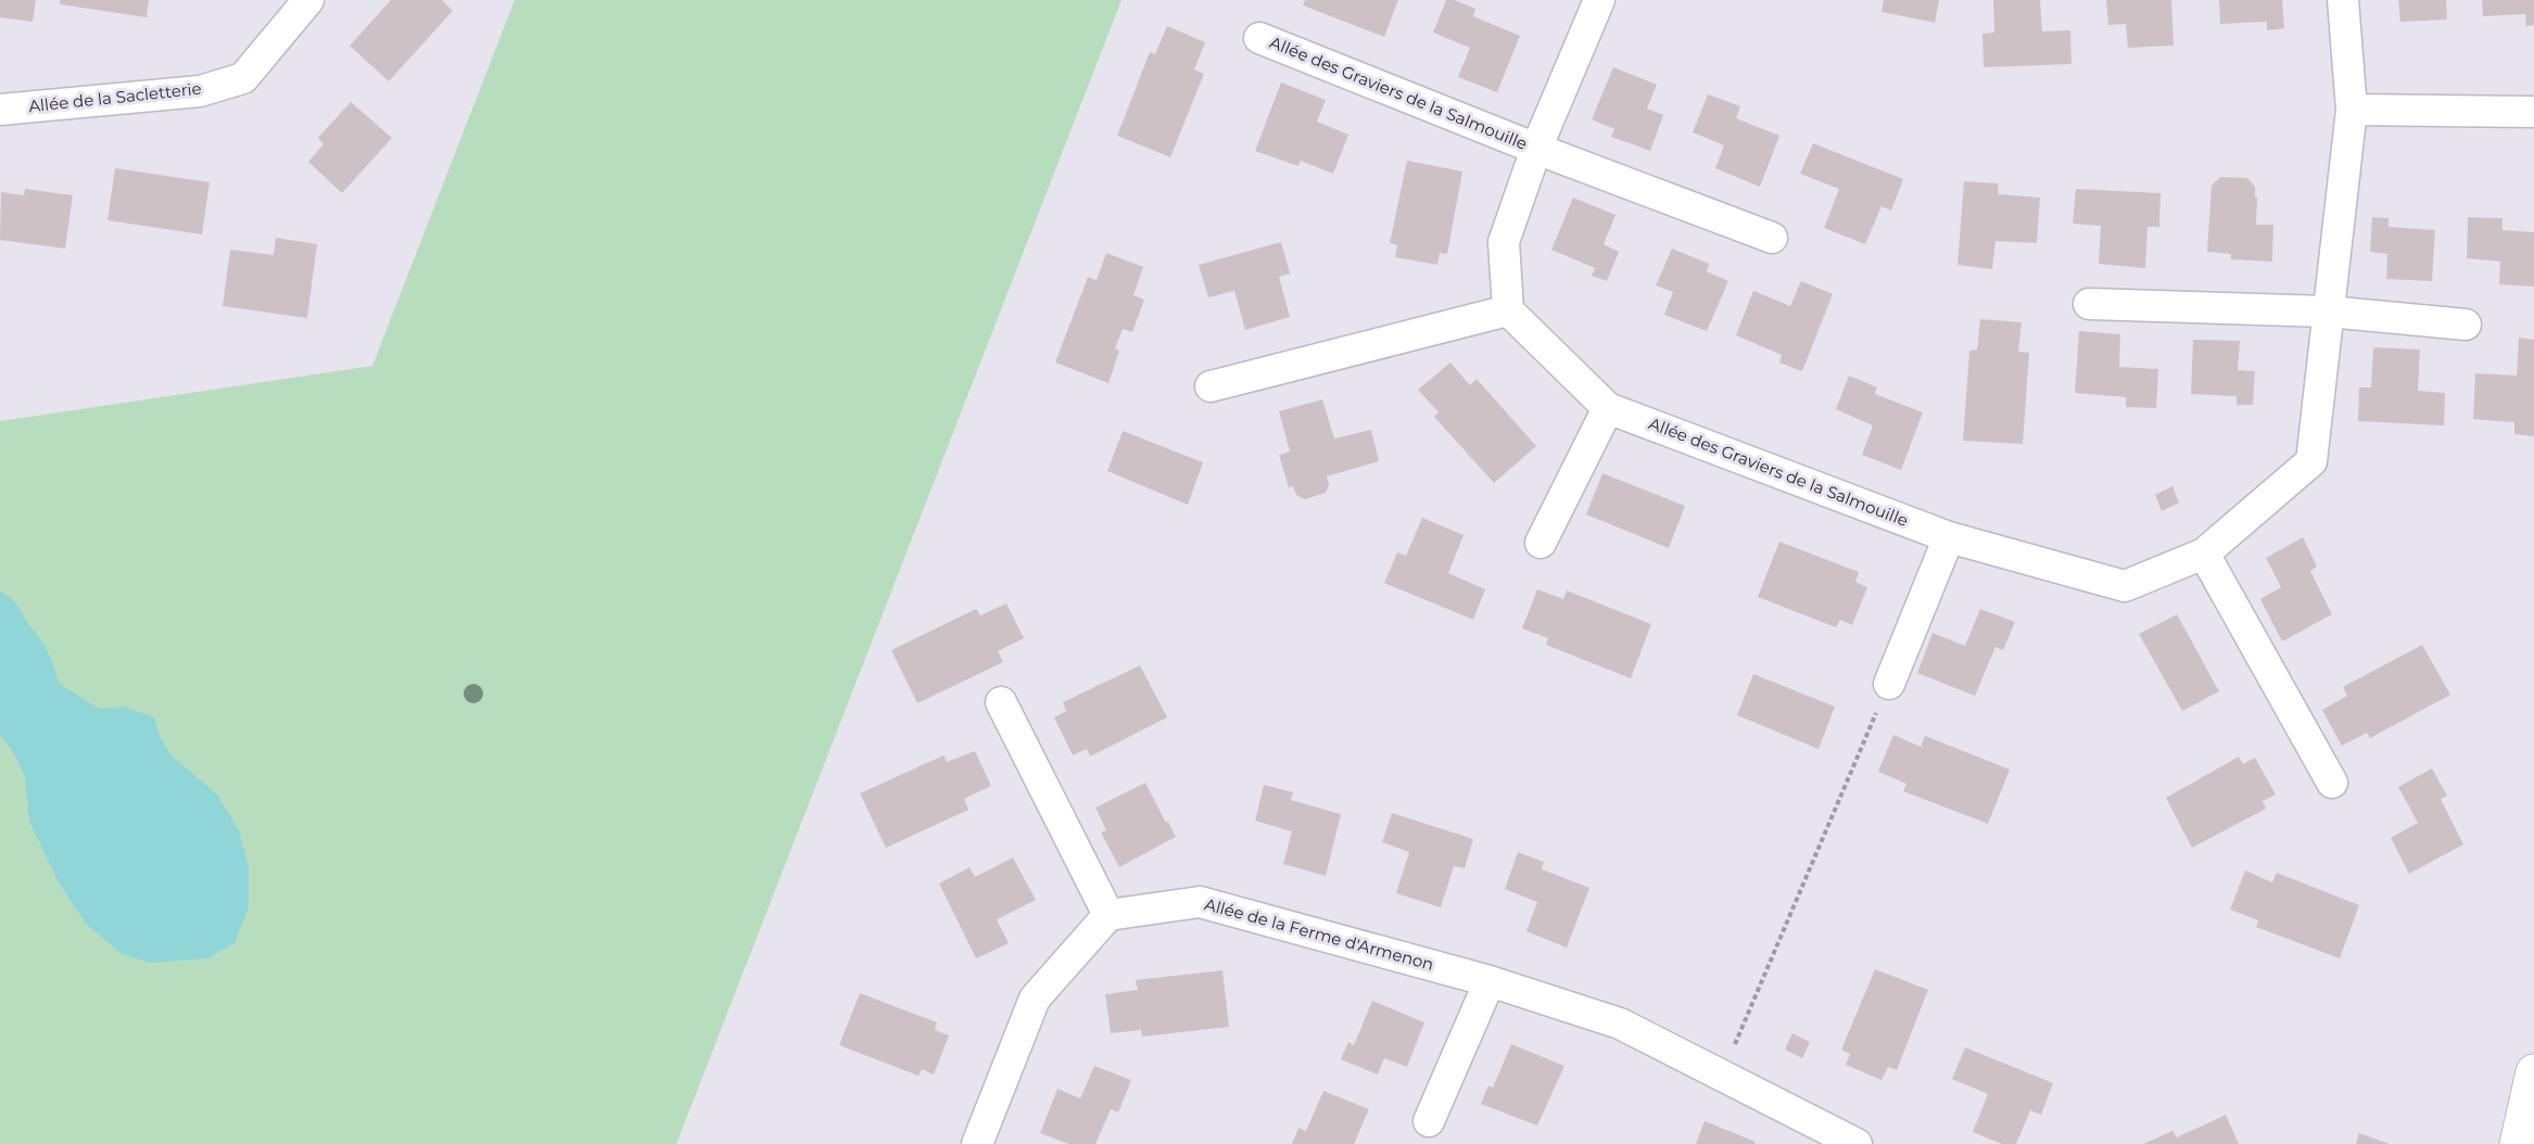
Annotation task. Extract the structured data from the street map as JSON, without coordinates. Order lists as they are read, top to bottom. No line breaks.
{"streets":{"street":["Allée des Graviers de la Salmouille","Allée de la Sacletterie","Allée de la Ferme d'Armenon"]}}
